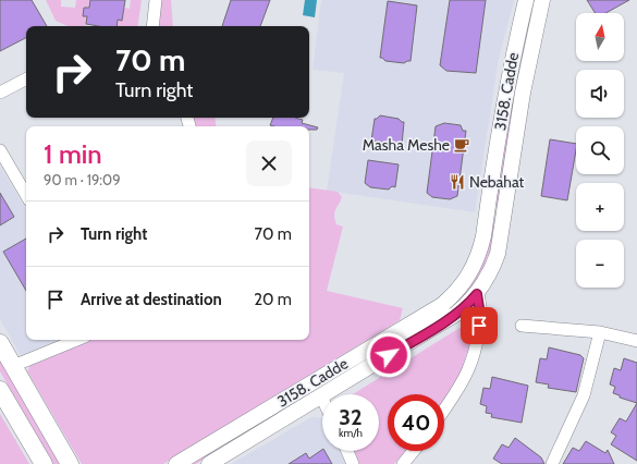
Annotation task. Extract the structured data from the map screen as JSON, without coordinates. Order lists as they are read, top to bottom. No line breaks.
{"streets":{"street":["3158. Cadde"]},"places":{"cafe":["Masha Meshe"],"restaurant":["Nebahat"]},"north":"top","page":{"map_buttons":["+","−"],"turn":["70 m","Turn right"],"heading":["1 min","90 m · 19:09"],"list":[{"name":"Turn right","value":"70 m"},{"name":"Arrive at destination","value":"20 m"}],"speed":"32 km/h","limit":"40"}}
